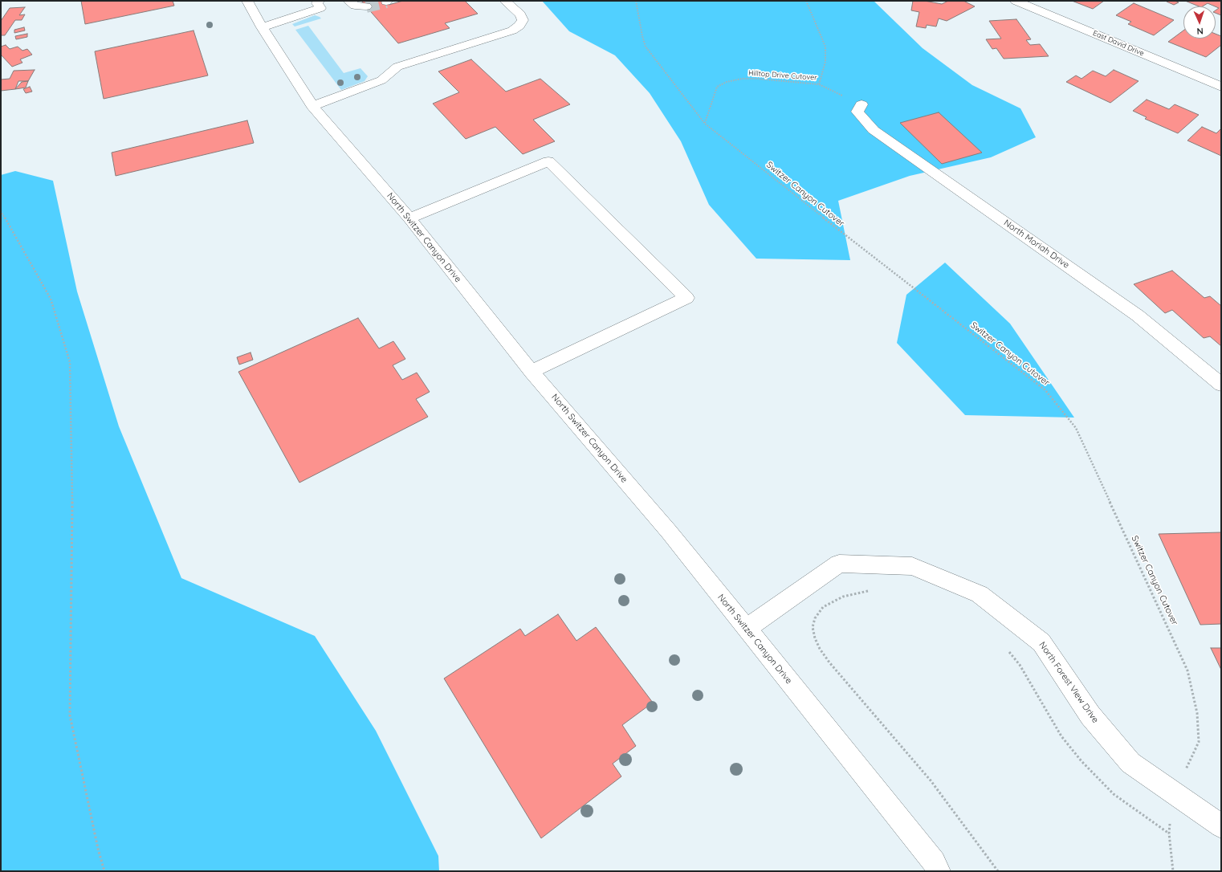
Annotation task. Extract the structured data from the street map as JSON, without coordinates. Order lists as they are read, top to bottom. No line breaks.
{"streets":{"street":["East David Drive","North Switzer Canyon Drive","North Moriah Drive","North Forest View Drive"],"path":["Hilltop Drive Cutover","Switzer Canyon Cutover"]},"crossings":[["Hilltop Drive Cutover","Switzer Canyon Cutover"],["North Switzer Canyon Drive","North Forest View Drive"]],"north":"bottom"}
